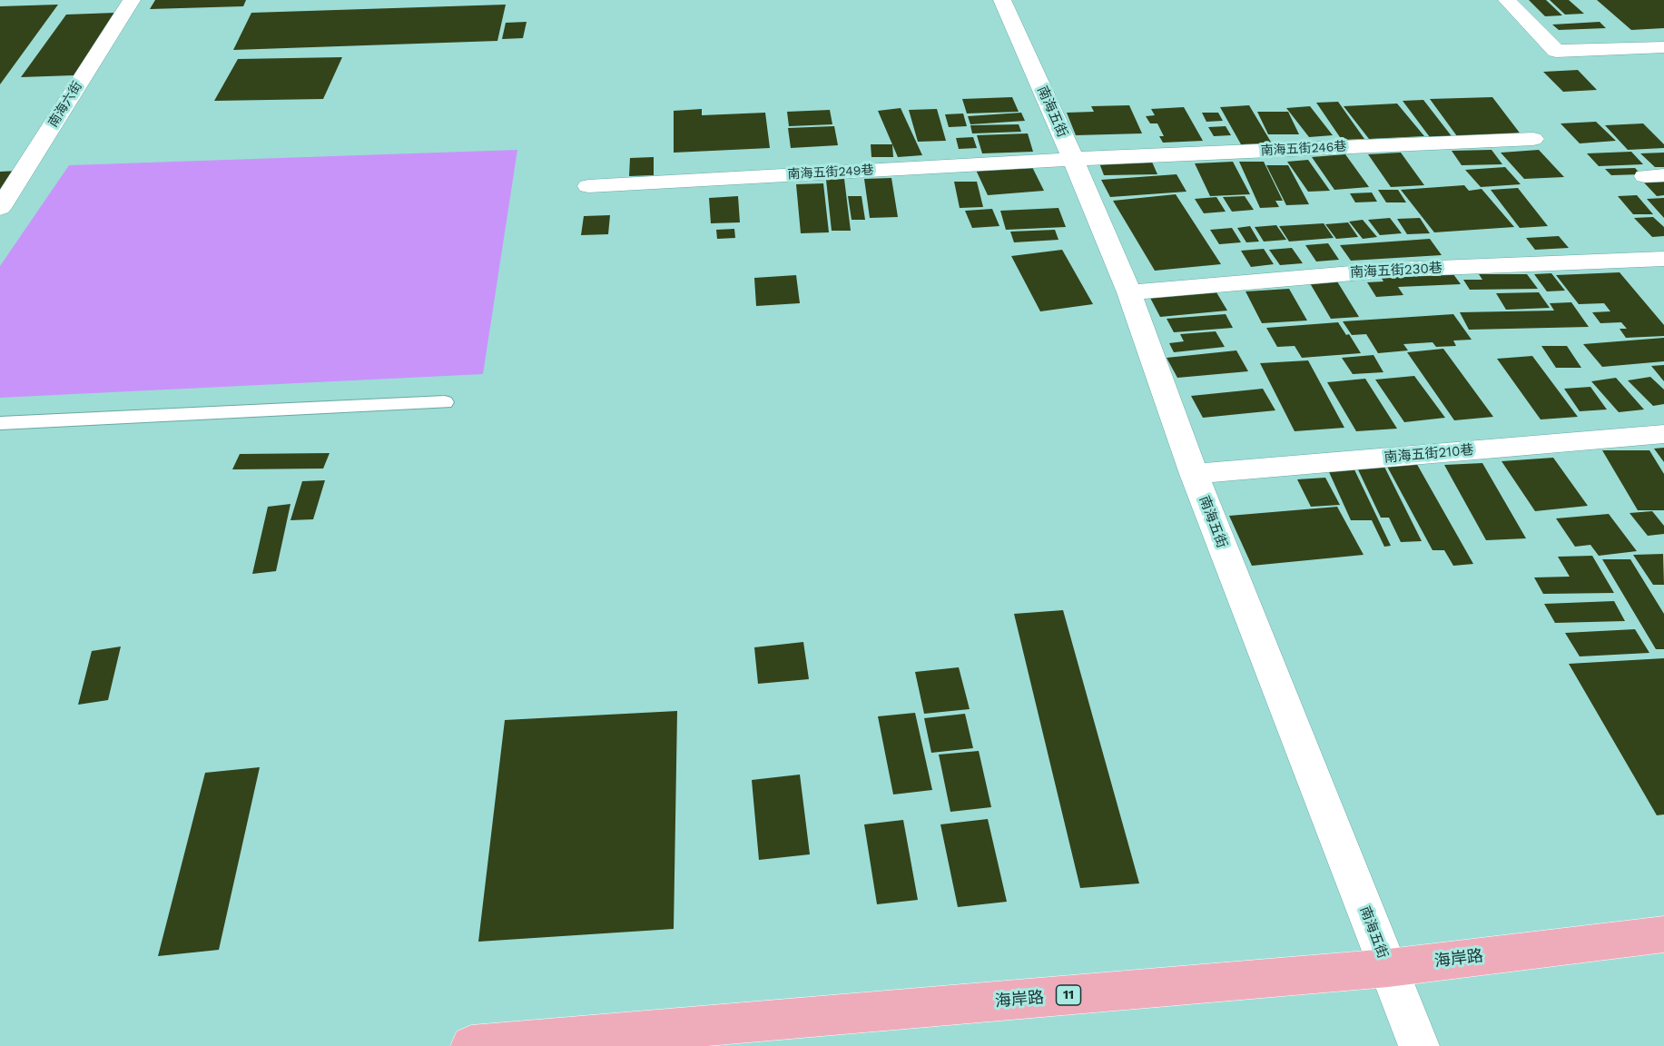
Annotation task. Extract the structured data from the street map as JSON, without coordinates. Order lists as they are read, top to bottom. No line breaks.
{"streets":{"main road":["海岸路","11"],"street":["南海六街","南海五街","南海五街246巷","南海五街249巷","南海五街230巷","南海五街210巷"]},"crossings":[["南海五街","南海五街246巷"],["南海五街","南海五街249巷"],["南海五街","南海五街230巷"],["南海五街","南海五街210巷"],["南海五街","海岸路"],["南海五街246巷","南海五街249巷"]]}
